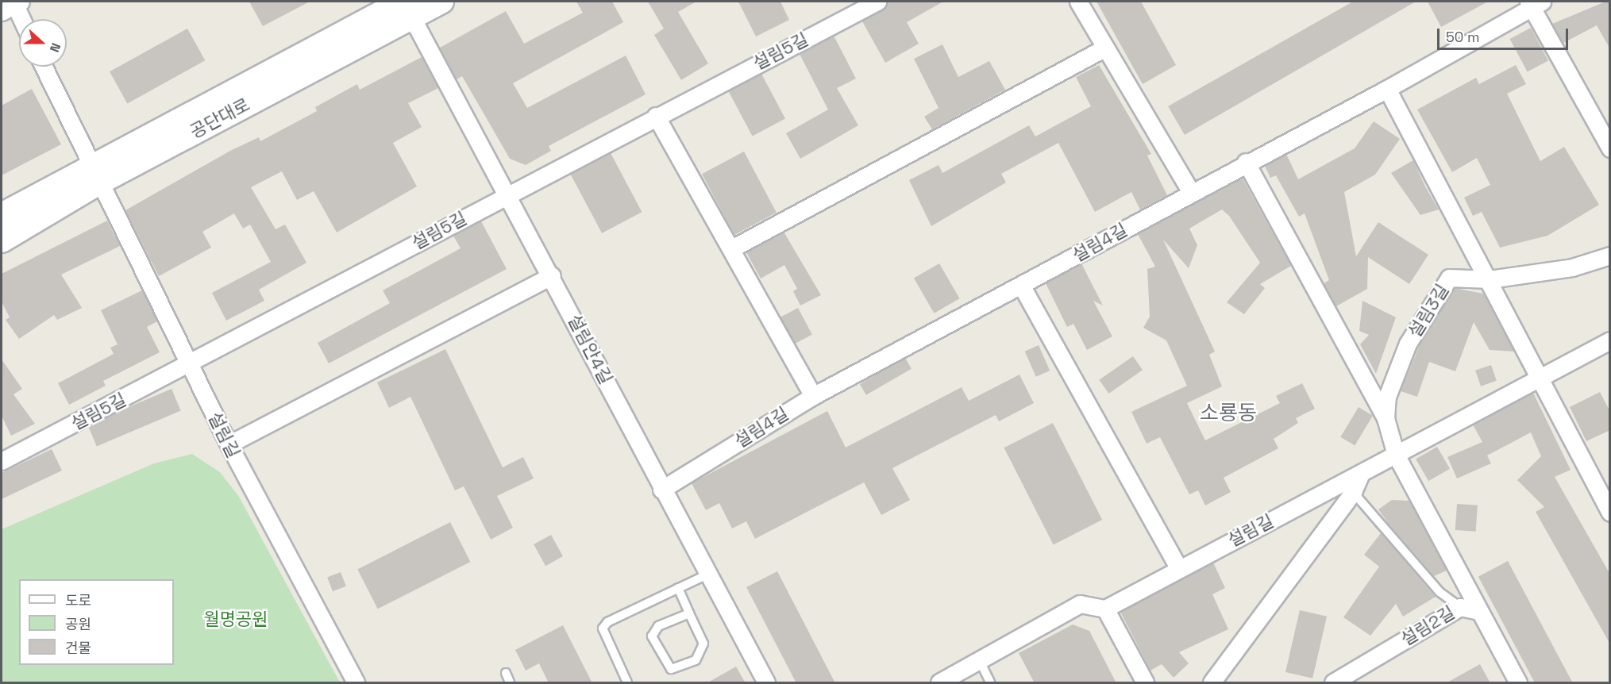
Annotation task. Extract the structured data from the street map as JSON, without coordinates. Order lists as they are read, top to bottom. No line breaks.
{"streets":{"street":["설림5길","공단대로","설림4길","설림3길","설림안4길","설림길","설림2길"]},"crossings":[["설림5길","설림안4길"],["설림5길","설림길"],["공단대로","설림안4길"],["공단대로","설림길"],["설림4길","설림안4길"]],"districts":["소룡동"],"parks":["월명공원"],"legend":["도로","공원","건물"],"scale_bar":"50 m","north":"right"}
